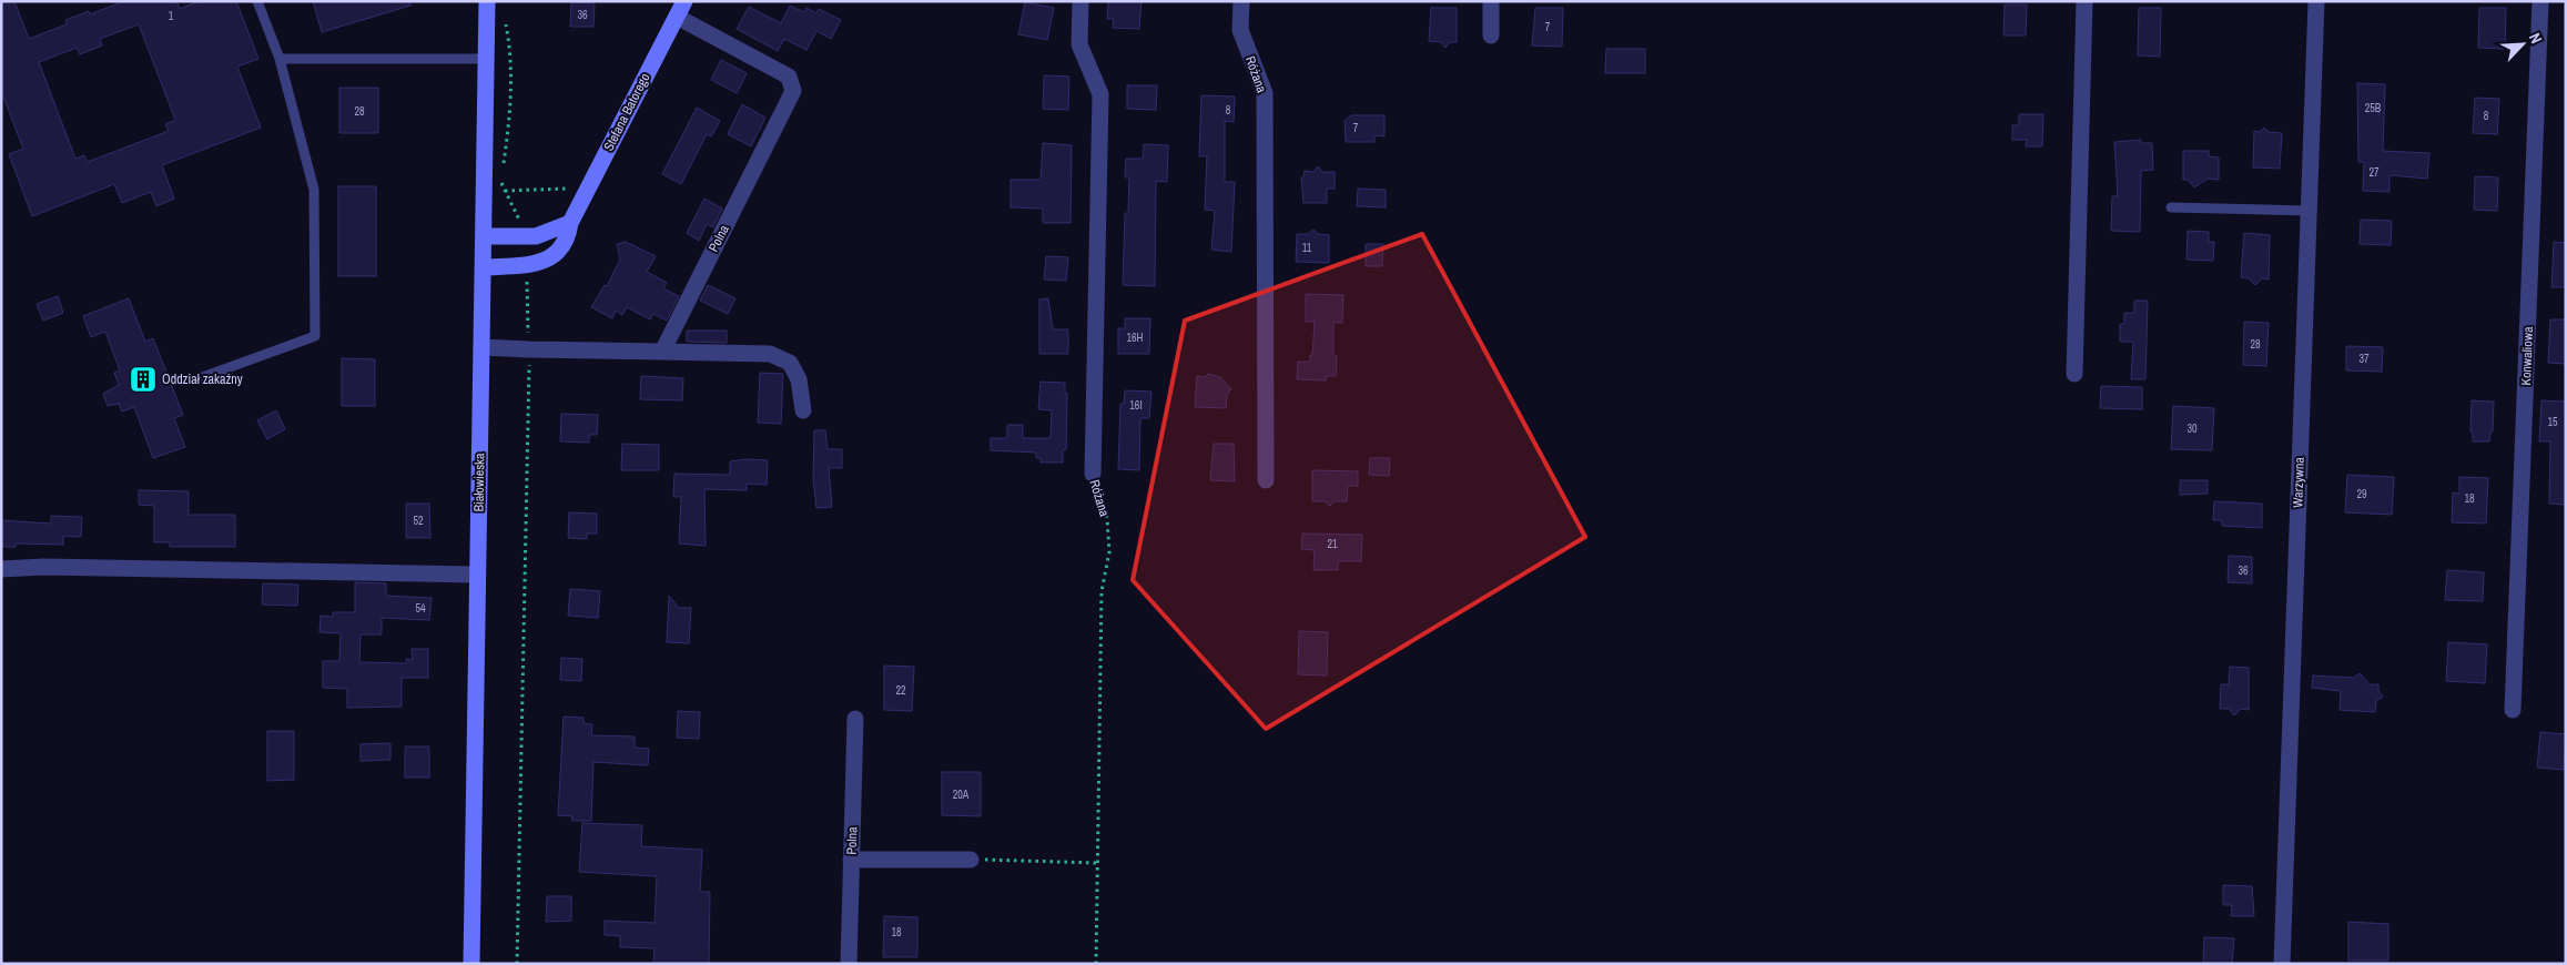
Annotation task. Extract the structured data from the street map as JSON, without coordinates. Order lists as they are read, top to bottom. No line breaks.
{"streets":{"main road":["Stefana Batorego","Białowieska"],"street":["Różana","Polna","Konwaliowa","Warzywna"]},"crossings":[["Stefana Batorego","Polna"],["Stefana Batorego","Białowieska"]],"places":{"building":["Oddział zakaźny"]},"house_numbers":["36","1","7","25B","8","28","8","7","27","11","16H","28","37","16I","15","30","29","18","52","21","36","54","22","20A","18"],"north":"top right"}
